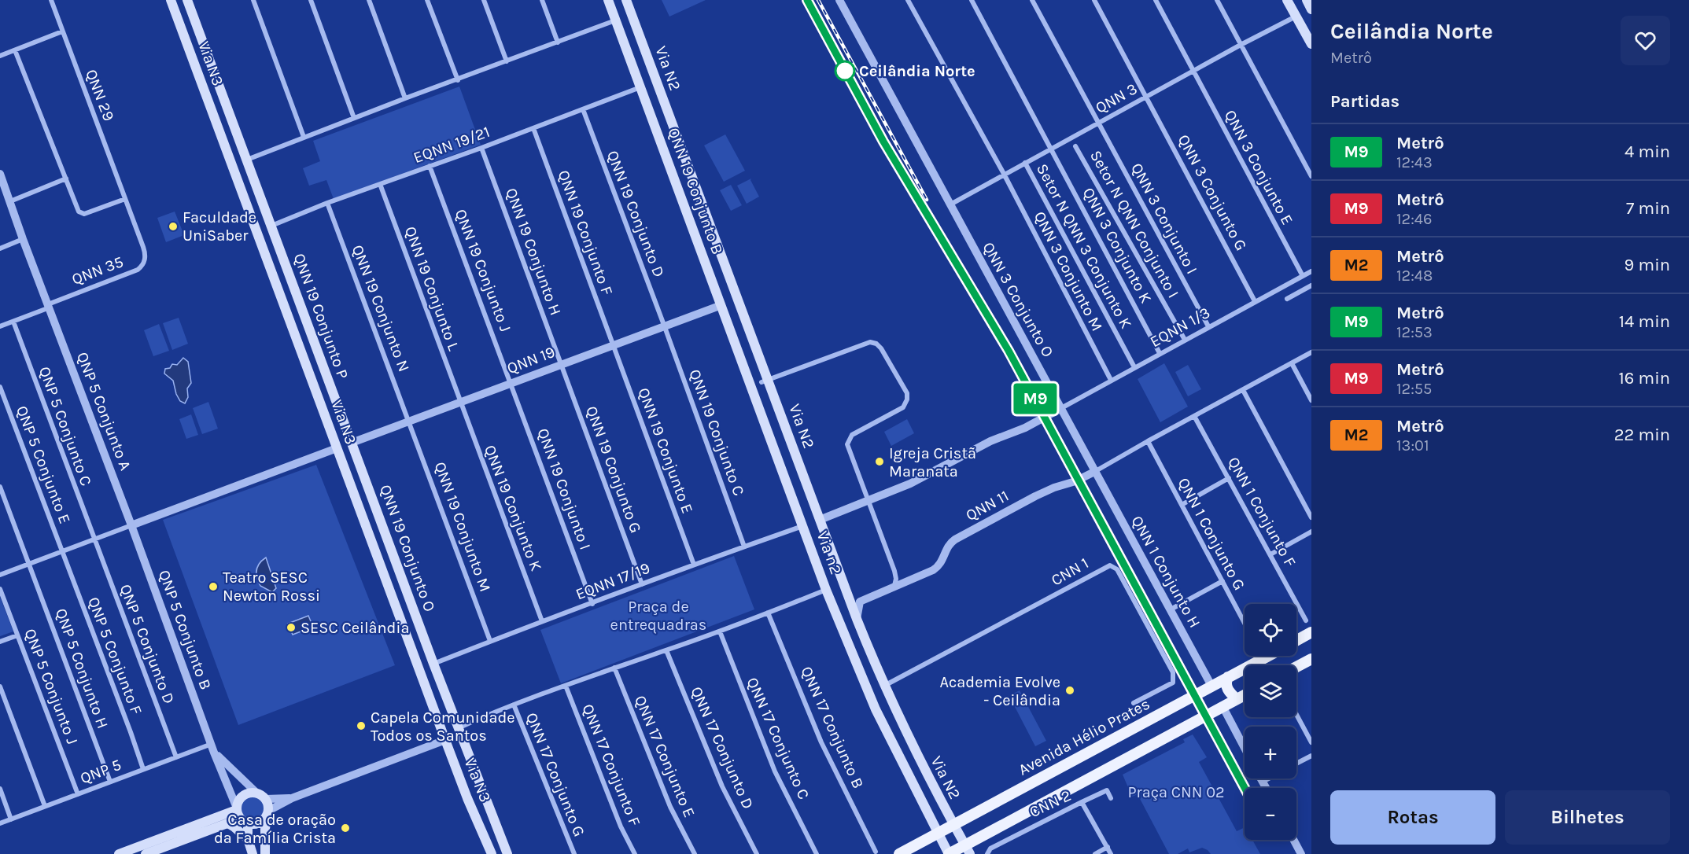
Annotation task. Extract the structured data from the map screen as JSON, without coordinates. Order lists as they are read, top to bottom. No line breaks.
{"streets":{"main road":["Via N3","Via N2","QNN 19 Conjunto B","QNN 19 Conjunto P","QNN 19 Conjunto O","Via n2","Avenida Hélio Prates"],"street":["QNN 29","QNN 3","EQNN 19/21","QNN 3 Conjunto E","QNN 3 Conjunto G","QNN 19 Conjunto D","QNN 3 Conjunto I","Setor N QNN Conjunto I","QNN 19 Conjunto F","QNN 3 Conjunto K","Setor N QNN 3 Conjunto K","QNN 19 Conjunto H","QNN 35","QNN 19 Conjunto J","QNN 3 Conjunto M","QNN 19 Conjunto L","QNN 3 Conjunto O","QNN 19 Conjunto N","EQNN 1/3","QNN 19","QNP 5 Conjunto A","QNP 5 Conjunto C","QNN 19 Conjunto C","QNN 19 Conjunto E","QNP 5 Conjunto E","QNN 19 Conjunto G","QNN 19 Conjunto I","QNN 11","QNN 19 Conjunto K","QNN 1 Conjunto F","QNN 19 Conjunto M","QNN 1 Conjunto G","CNN 1","QNN 1 Conjunto H","EQNN 17/19","QNP 5 Conjunto B","QNP 5 Conjunto D","QNP 5 Conjunto F","QNP 5 Conjunto H","QNP 5 Conjunto J","QNN 17 Conjunto B","QNN 17 Conjunto C","QNN 17 Conjunto D","QNN 17 Conjunto E","QNN 17 Conjunto F","QNP 5","QNN 17 Conjunto G","CNN 2"]},"crossings":[["Via N2","EQNN 19/21"],["Via N2","QNN 19 Conjunto B"],["Via N2","QNN 11"],["Via N2","Via n2"],["Via N2","CNN 1"],["Via N2","Avenida Hélio Prates"],["QNN 29","QNN 35"],["QNN 3","QNN 3 Conjunto E"],["QNN 3","QNN 3 Conjunto G"],["QNN 3","QNN 3 Conjunto I"],["QNN 3","QNN 3 Conjunto K"],["QNN 3","Setor N QNN 3 Conjunto K"],["QNN 3","QNN 3 Conjunto M"],["QNN 3","QNN 3 Conjunto O"],["EQNN 19/21","QNN 19 Conjunto B"],["EQNN 19/21","QNN 19 Conjunto D"],["EQNN 19/21","QNN 19 Conjunto F"],["EQNN 19/21","QNN 19 Conjunto H"],["EQNN 19/21","QNN 19 Conjunto J"],["EQNN 19/21","QNN 19 Conjunto L"],["EQNN 19/21","QNN 19 Conjunto N"],["EQNN 19/21","QNN 19 Conjunto P"],["QNN 3 Conjunto E","EQNN 1/3"],["QNN 19 Conjunto B","QNN 19"],["QNN 19 Conjunto B","Via n2"],["QNN 3 Conjunto G","EQNN 1/3"],["QNN 19 Conjunto D","QNN 19"],["QNN 19 Conjunto D","QNN 19 Conjunto C"],["QNN 3 Conjunto I","EQNN 1/3"],["Setor N QNN Conjunto I","EQNN 1/3"],["QNN 19 Conjunto F","QNN 19"],["QNN 19 Conjunto F","QNN 19 Conjunto E"],["QNN 3 Conjunto K","EQNN 1/3"],["Setor N QNN 3 Conjunto K","EQNN 1/3"],["QNN 19 Conjunto H","QNN 19"],["QNN 19 Conjunto H","QNN 19 Conjunto G"],["QNN 35","QNP 5 Conjunto A"],["QNN 19 Conjunto J","QNN 19"],["QNN 19 Conjunto J","QNN 19 Conjunto I"],["QNN 3 Conjunto M","EQNN 1/3"],["QNN 19 Conjunto L","QNN 19"],["QNN 19 Conjunto L","QNN 19 Conjunto K"],["QNN 3 Conjunto O","EQNN 1/3"],["QNN 19 Conjunto N","QNN 19"],["QNN 19 Conjunto N","QNN 19 Conjunto M"],["QNN 19 Conjunto P","QNN 19"],["QNN 19 Conjunto P","QNN 19 Conjunto O"],["QNN 19","QNN 19 Conjunto C"],["QNN 19","QNN 19 Conjunto E"],["QNN 19","QNN 19 Conjunto G"],["QNN 19","QNN 19 Conjunto I"],["QNN 19","QNN 19 Conjunto K"],["QNN 19","QNN 19 Conjunto M"],["QNN 19","QNN 19 Conjunto O"],["QNN 19","Via n2"],["QNP 5 Conjunto A","QNP 5 Conjunto B"],["QNP 5 Conjunto C","QNP 5 Conjunto D"],["QNN 19 Conjunto C","EQNN 17/19"],["QNN 19 Conjunto E","EQNN 17/19"],["QNP 5 Conjunto E","QNP 5 Conjunto F"],["QNN 19 Conjunto G","EQNN 17/19"],["QNN 19 Conjunto I","EQNN 17/19"],["QNN 11","QNN 1 Conjunto H"],["QNN 19 Conjunto K","EQNN 17/19"],["QNN 19 Conjunto M","EQNN 17/19"],["QNN 19 Conjunto O","EQNN 17/19"],["Via n2","EQNN 17/19"],["QNN 1 Conjunto H","Avenida Hélio Prates"],["QNP 5 Conjunto B","QNP 5"],["QNP 5 Conjunto D","QNP 5"],["QNP 5 Conjunto F","QNP 5"],["QNP 5 Conjunto H","QNP 5"],["QNP 5 Conjunto J","QNP 5"]],"parks":["Praça de entrequadras","Praça CNN 02"],"places":["Ceilândia Norte","Faculdade UniSaber","Igreja Cristã Maranata","Teatro SESC Newton Rossi","SESC Ceilândia","Academia Evolve - Ceilândia","Capela Comunidade Todos os Santos","Casa de oração da Família Crista"],"lines":["metro line M9"],"page":{"on_map":"M9","heading":[["Ceilândia Norte","Metrô"],"Partidas"],"list":[{"mark":"M9","name":"Metrô","note":"12:43","value":"4 min"},{"mark":"M9","name":"Metrô","note":"12:46","value":"7 min"},{"mark":"M2","name":"Metrô","note":"12:48","value":"9 min"},{"mark":"M9","name":"Metrô","note":"12:53","value":"14 min"},{"mark":"M9","name":"Metrô","note":"12:55","value":"16 min"},{"mark":"M2","name":"Metrô","note":"13:01","value":"22 min"}],"map_buttons":["+","−"],"buttons":["Rotas","Bilhetes"]}}
